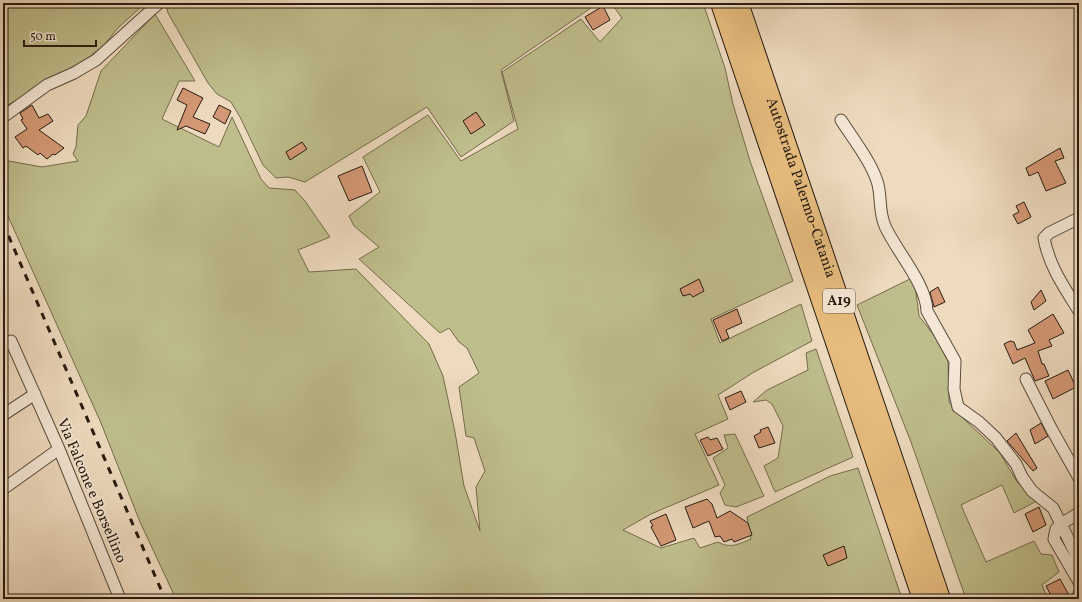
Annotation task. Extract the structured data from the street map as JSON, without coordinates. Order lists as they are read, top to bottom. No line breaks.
{"streets":{"highway":["Autostrada Palermo-Catania","A19"],"street":["Via Falcone e Borsellino"]},"scale_bar":"50 m"}
